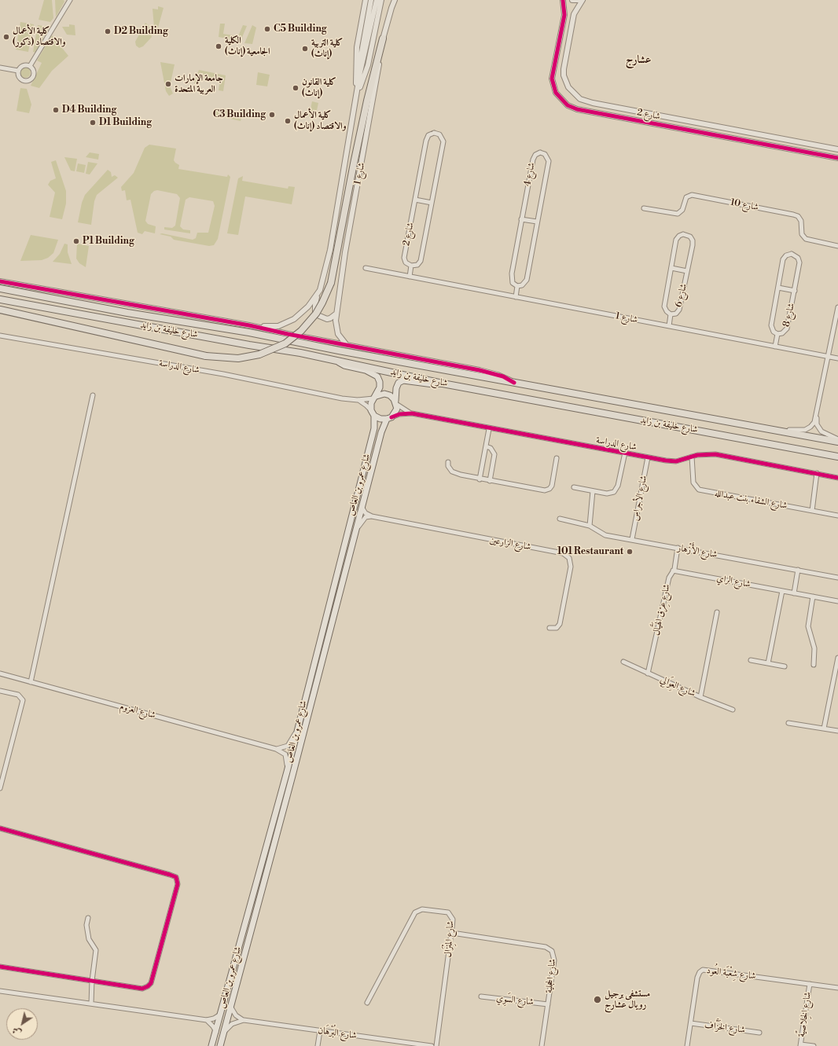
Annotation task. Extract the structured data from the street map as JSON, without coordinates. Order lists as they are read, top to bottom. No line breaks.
{"streets":{"highway":["شارع خليفة بن زايد"],"main road":["شارع عمرو بن العاص"],"street":["شارع 2","شارع 1","شارع 4","شارع 10","شارع 6","شارع 8","شارع الدراسة","شارع الأجراس","شارع الشفاء بنت عبدالله","شارع الزارعين","شارع الأَزْهار","شارع الراي","شارع عِرْق الهَيَّال","شارع العِوَالِي","شارع العزوم","شارع المِنْزَال","شارع شِعْبَة العُود","شارع الحجلية","شارع السَوِي","شارع الخِلاصيّة","شارع الخَزَّاف","شارع البُرْهَان"]},"crossings":[["شارع 1","شارع 6"],["شارع 1","شارع 8"],["شارع الدراسة","شارع عمرو بن العاص"],["شارع الدراسة","شارع الأجراس"],["شارع الدراسة","شارع الشفاء بنت عبدالله"],["شارع عمرو بن العاص","شارع العزوم"],["شارع الأجراس","شارع الأَزْهار"],["شارع الأَزْهار","شارع عِرْق الهَيَّال"],["شارع الراي","شارع عِرْق الهَيَّال"],["شارع عِرْق الهَيَّال","شارع العِوَالِي"],["شارع المِنْزَال","شارع الحجلية"],["شارع شِعْبَة العُود","شارع الخِلاصيّة"],["شارع شِعْبَة العُود","شارع الخَزَّاف"],["شارع الحجلية","شارع السَوِي"]],"districts":["عشارج"],"places":["C5 Building","D2 Building","كلية الأعمال والاقتصاد (ذكور)","الكلية الجامعية (إناث)","كلية التربية (إناث)","جامعة الإمارات العربية المتحدة","كلية القانون (إناث)","D4 Building","C3 Building","كلية الأعمال والاقتصاد (إناث)","D1 Building","P1 Building","101 Restaurant","مستشفى برجيل رويال عشارج"],"north":"bottom left"}
